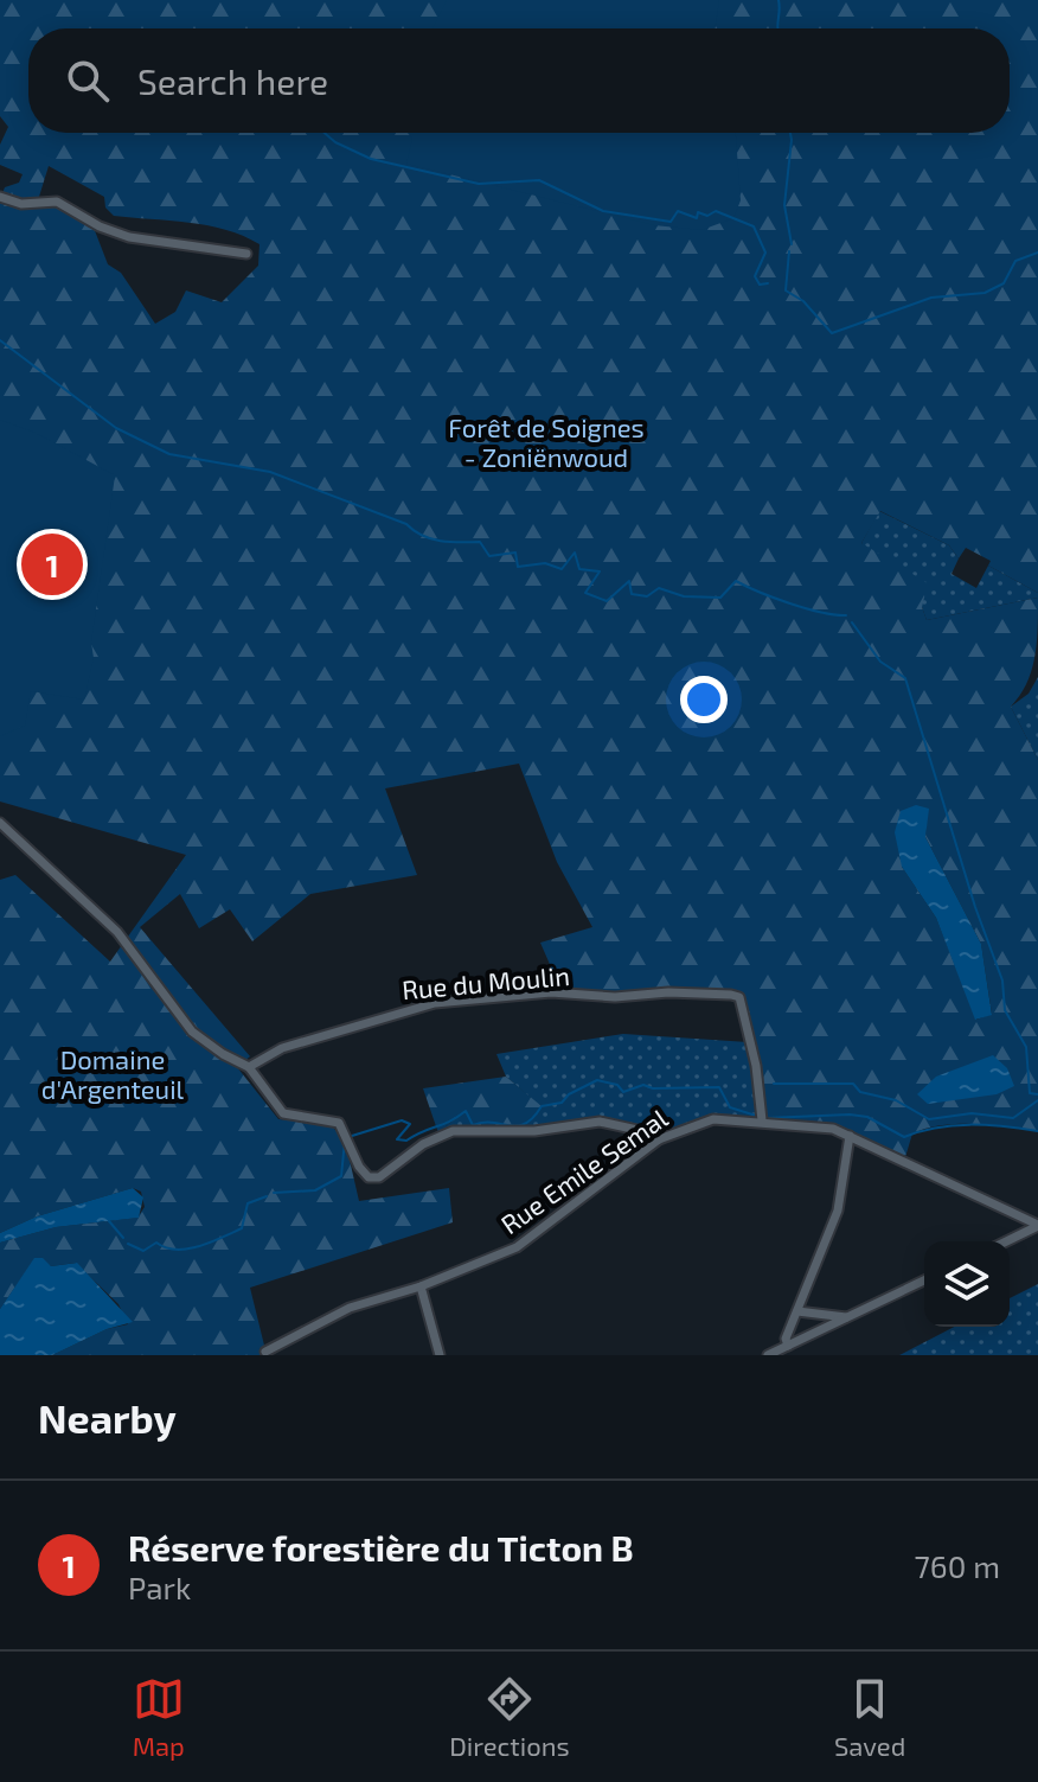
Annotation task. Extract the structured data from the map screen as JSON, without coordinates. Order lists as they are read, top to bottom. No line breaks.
{"streets":{"street":["Rue du Moulin","Rue Emile Semal"]},"crossings":[["Rue du Moulin","Rue Emile Semal"]],"parks":["Forêt de Soignes - Zoniënwoud","Domaine d'Argenteuil"],"page":{"search":"Search here","pins":"1","heading":"Nearby","list":[{"mark":"1","name":"Réserve forestière du Ticton B","note":"Park","value":"760 m"}],"nav":["Map","Directions","Saved"]}}
